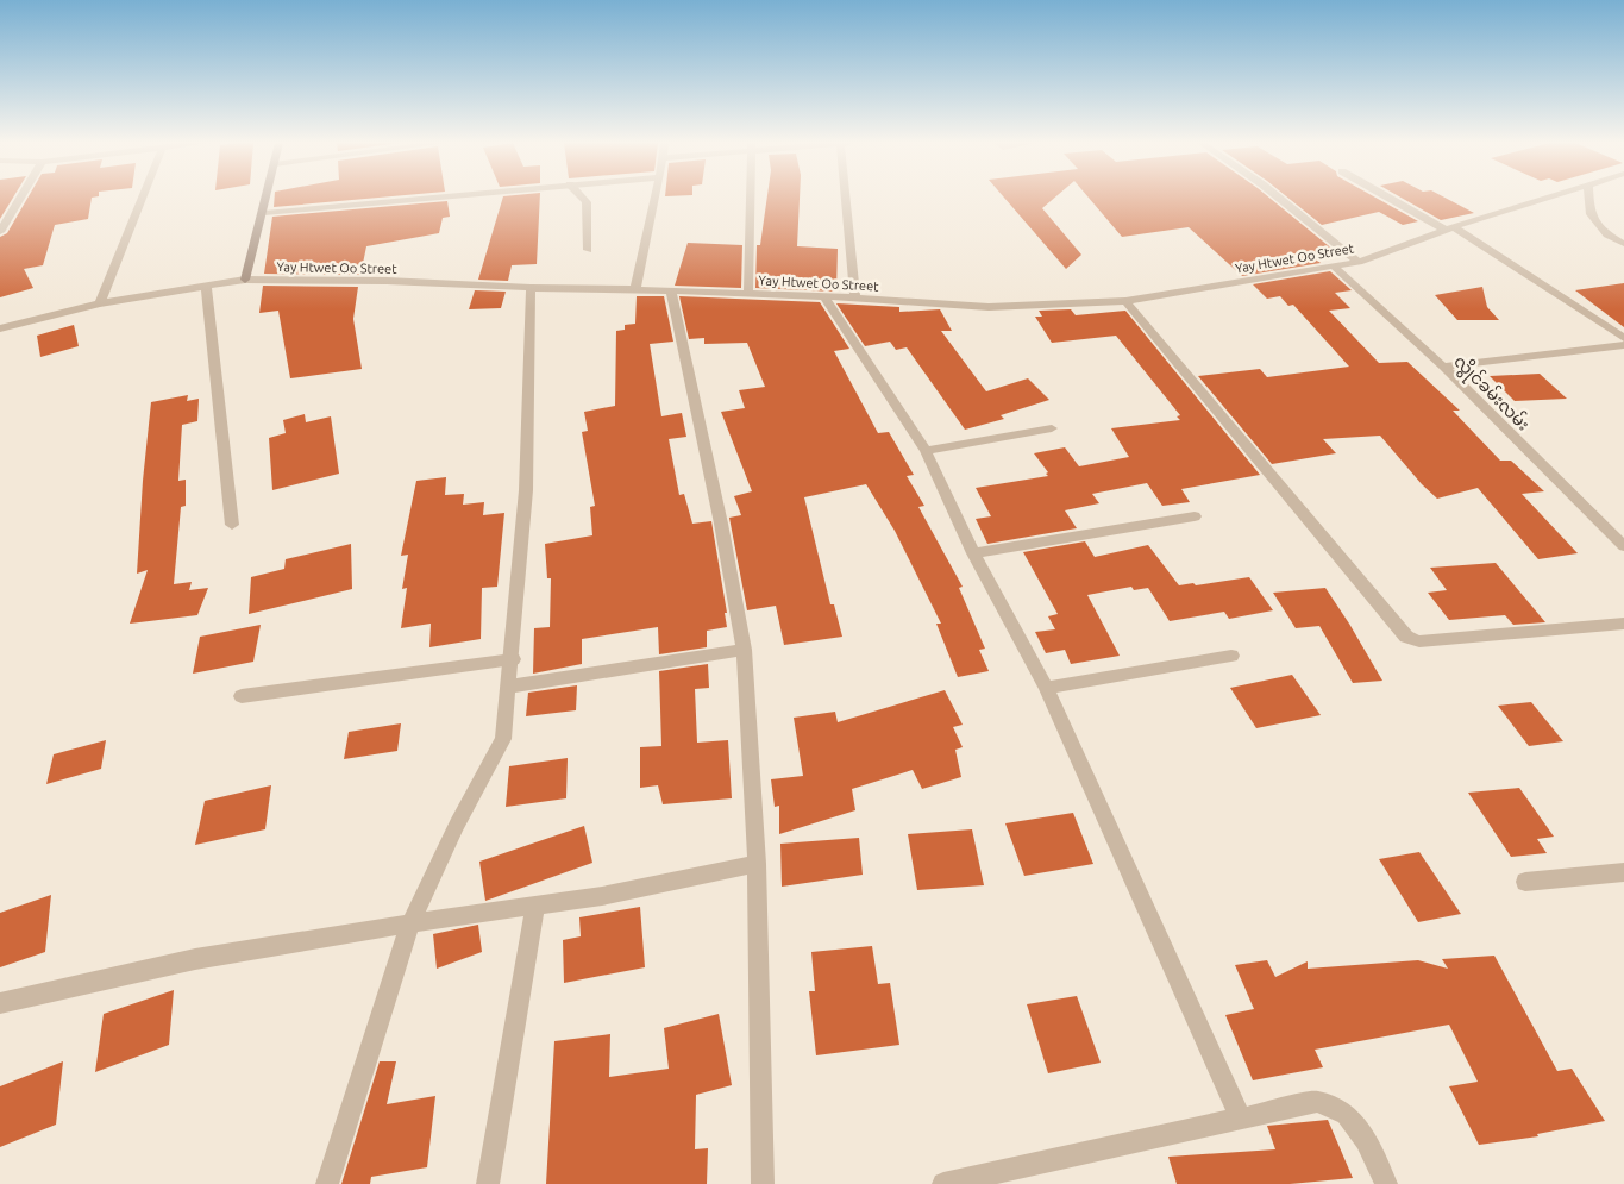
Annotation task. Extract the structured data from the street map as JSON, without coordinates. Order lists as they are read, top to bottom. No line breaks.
{"streets":{"street":["Yay Htwet Oo Street","လွိုင်ခမ်းလမ်း"]},"crossings":[["Yay Htwet Oo Street","လွိုင်ခမ်းလမ်း"]]}
